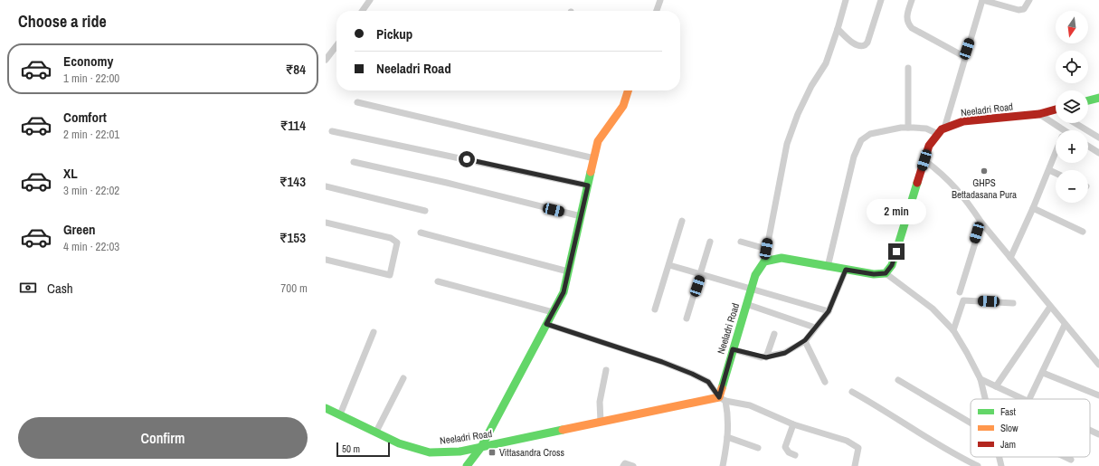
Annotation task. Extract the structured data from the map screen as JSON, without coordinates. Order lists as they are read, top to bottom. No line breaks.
{"streets":{"main road":["Neeladri Road"]},"places":{"other":["GHPS Bettadasana Pura"],"transit":["Vittasandra Cross"]},"legend":["Fast","Slow","Jam"],"scale_bar":"50 m","north":"bottom","page":{"heading":"Choose a ride","map_buttons":["+","−"],"banner":["Pickup","Neeladri Road"],"list":[{"name":"Economy","note":"1 min · 22:00","value":"₹84"},{"name":"Comfort","note":"2 min · 22:01","value":"₹114"},{"name":"XL","note":"3 min · 22:02","value":"₹143"},{"name":"Green","note":"4 min · 22:03","value":"₹153"}],"bubble":"2 min","pay":["Cash","700 m"],"buttons":"Confirm","scale":"50 m"}}
